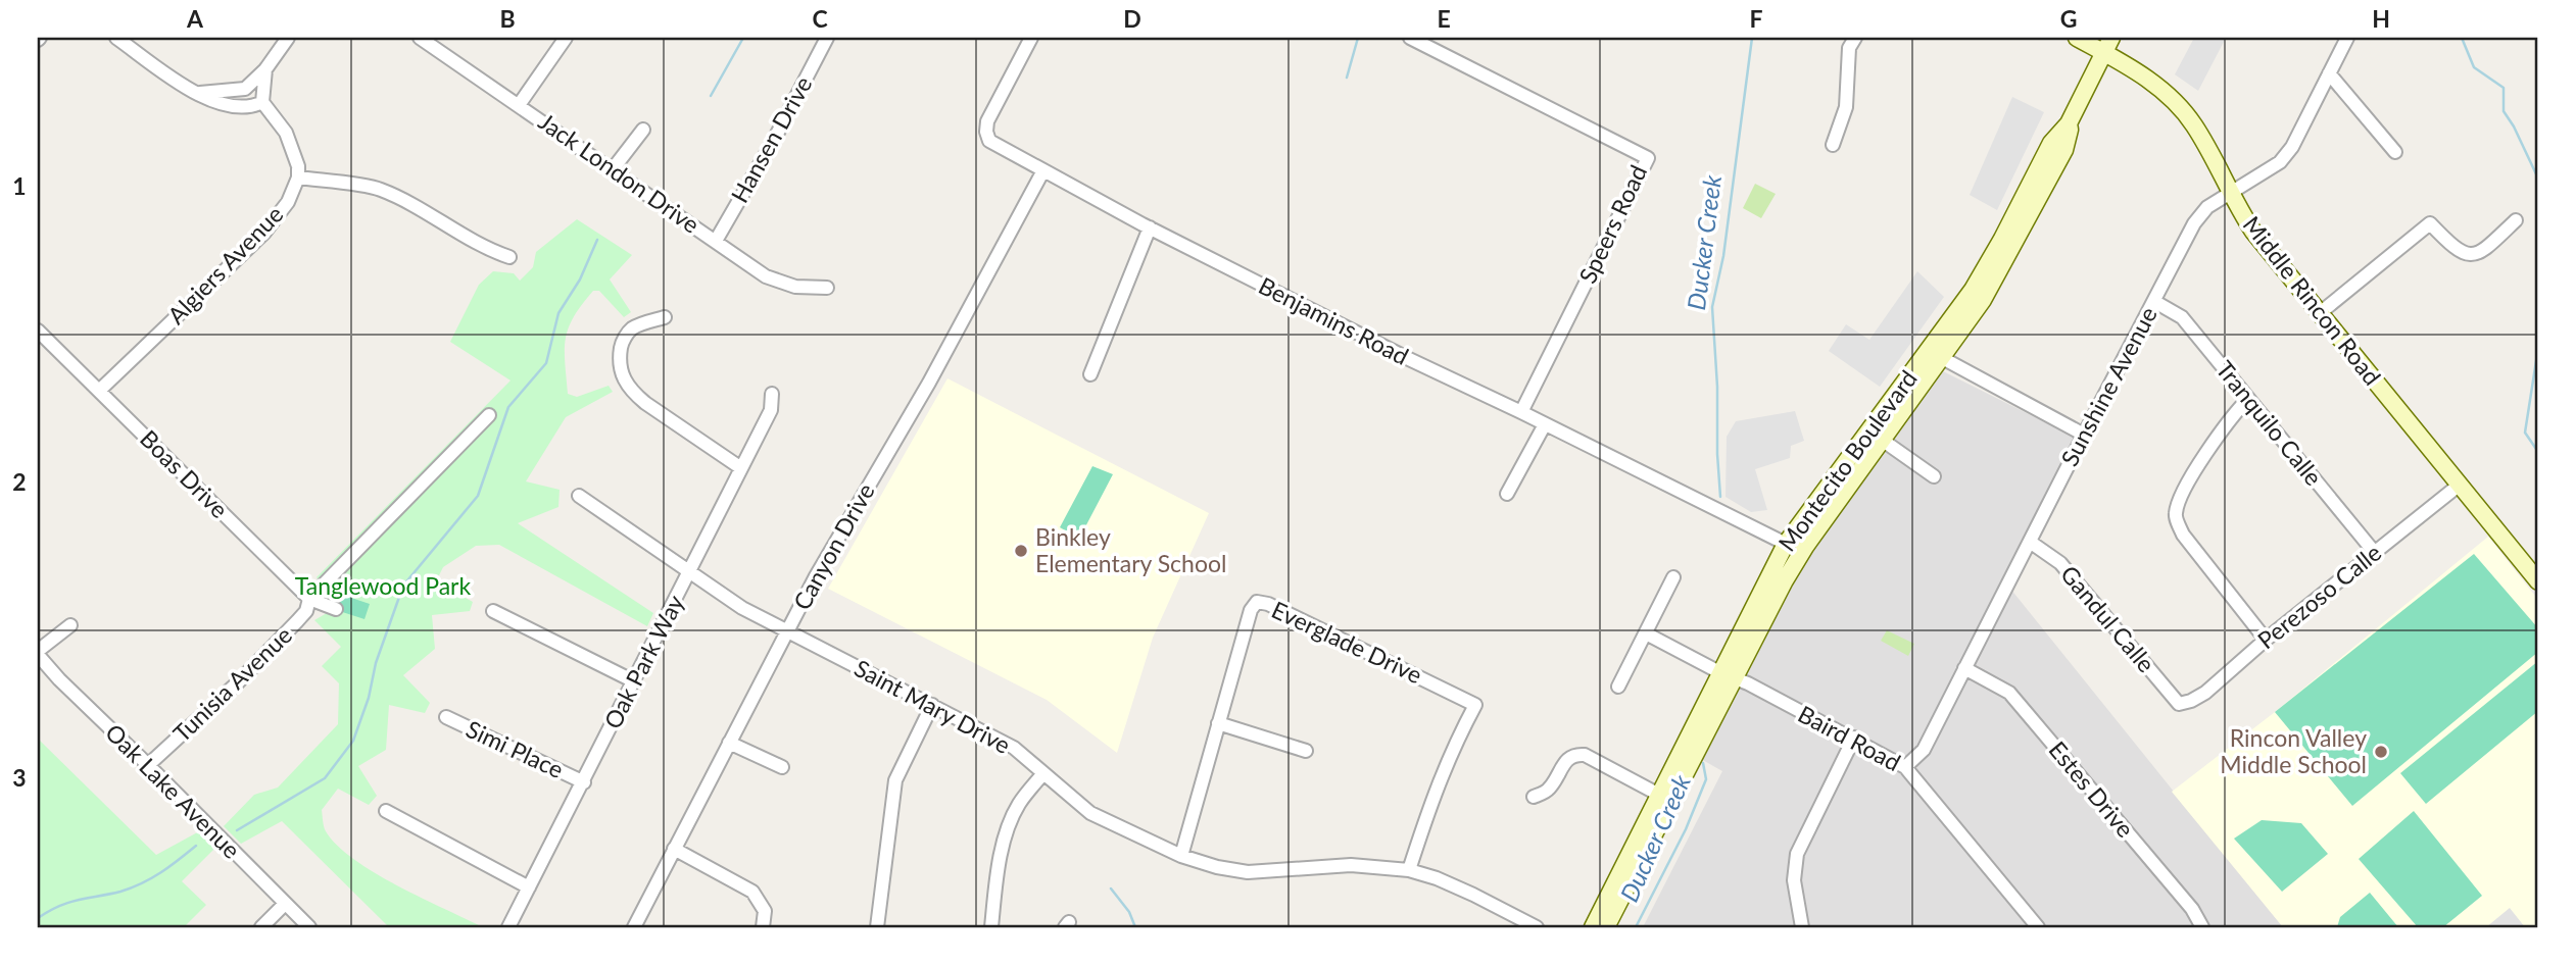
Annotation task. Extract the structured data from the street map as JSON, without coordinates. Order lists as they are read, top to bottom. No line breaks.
{"streets":{"main road":["Middle Rincon Road","Montecito Boulevard"],"street":["Hansen Drive","Jack London Drive","Speers Road","Algiers Avenue","Benjamins Road","Sunshine Avenue","Tranquilo Calle","Boas Drive","Canyon Drive","Perezoso Calle","Gandul Calle","Everglade Drive","Oak Park Way","Tunisia Avenue","Saint Mary Drive","Baird Road","Simi Place","Estes Drive","Oak Lake Avenue"]},"crossings":[["Hansen Drive","Jack London Drive"],["Speers Road","Benjamins Road"],["Algiers Avenue","Boas Drive"],["Middle Rincon Road","Sunshine Avenue"],["Middle Rincon Road","Montecito Boulevard"],["Middle Rincon Road","Perezoso Calle"],["Benjamins Road","Montecito Boulevard"],["Benjamins Road","Canyon Drive"],["Sunshine Avenue","Tranquilo Calle"],["Sunshine Avenue","Gandul Calle"],["Sunshine Avenue","Baird Road"],["Sunshine Avenue","Estes Drive"],["Tranquilo Calle","Perezoso Calle"],["Montecito Boulevard","Baird Road"],["Boas Drive","Tunisia Avenue"],["Canyon Drive","Saint Mary Drive"],["Perezoso Calle","Gandul Calle"],["Everglade Drive","Saint Mary Drive"],["Oak Park Way","Saint Mary Drive"],["Oak Park Way","Simi Place"],["Tunisia Avenue","Oak Lake Avenue"]],"water":["Ducker Creek"],"parks":["Tanglewood Park"],"places":["Binkley Elementary School","Rincon Valley Middle School"],"grid":{"columns":["A","B","C","D","E","F","G","H"],"rows":["1","2","3"]}}
